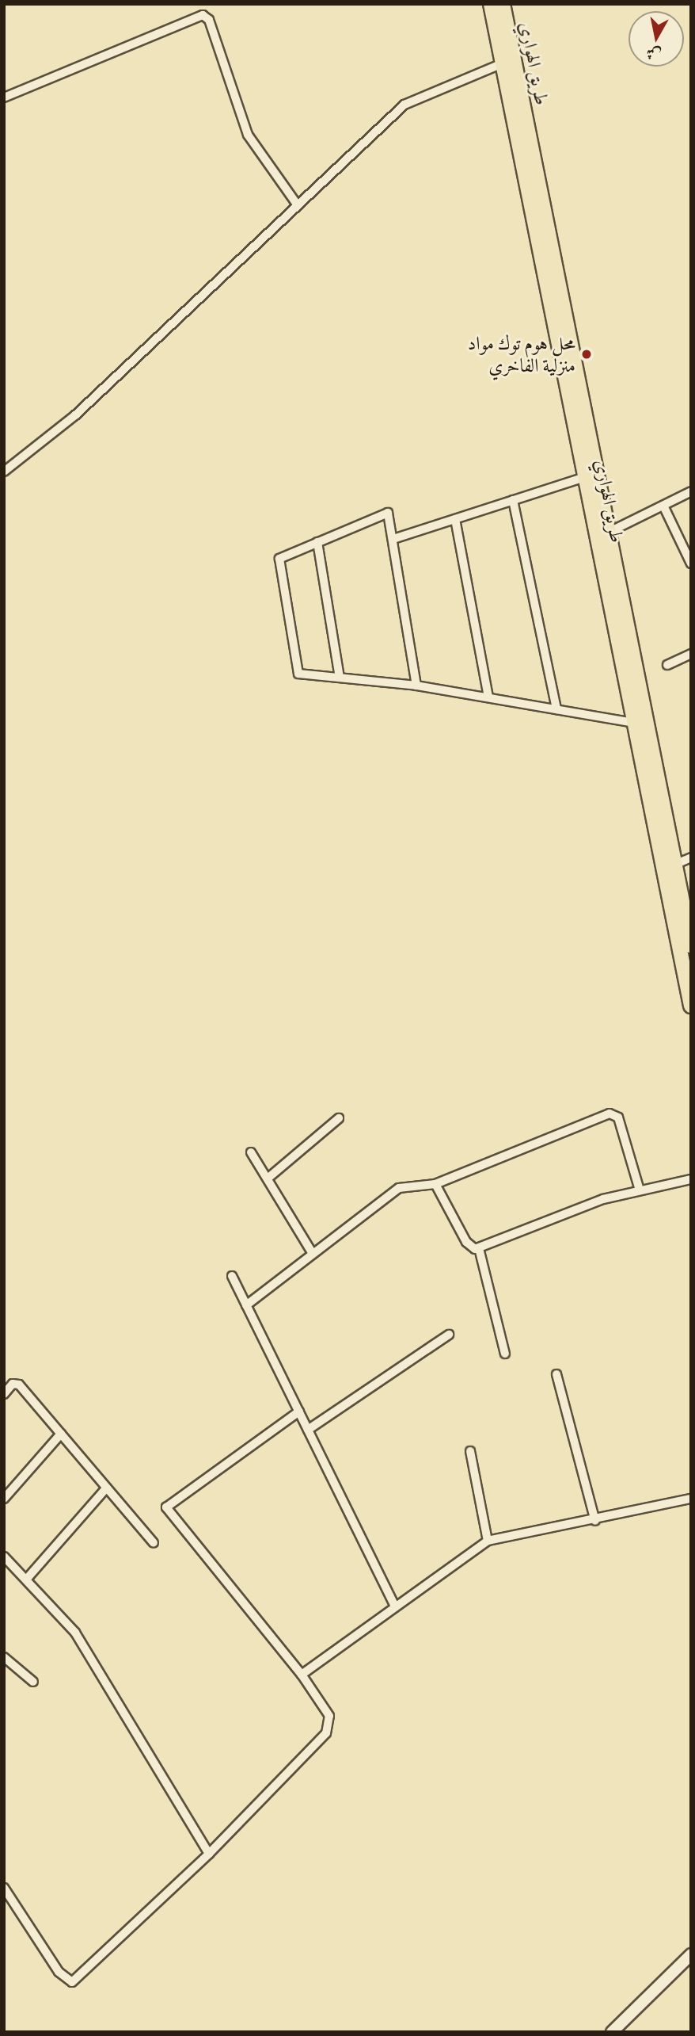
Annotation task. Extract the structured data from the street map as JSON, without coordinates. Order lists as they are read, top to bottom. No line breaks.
{"streets":{"highway":["طريق الهواري"]},"places":["محل هوم توك مواد منزلية الفاخري"],"north":"bottom"}
